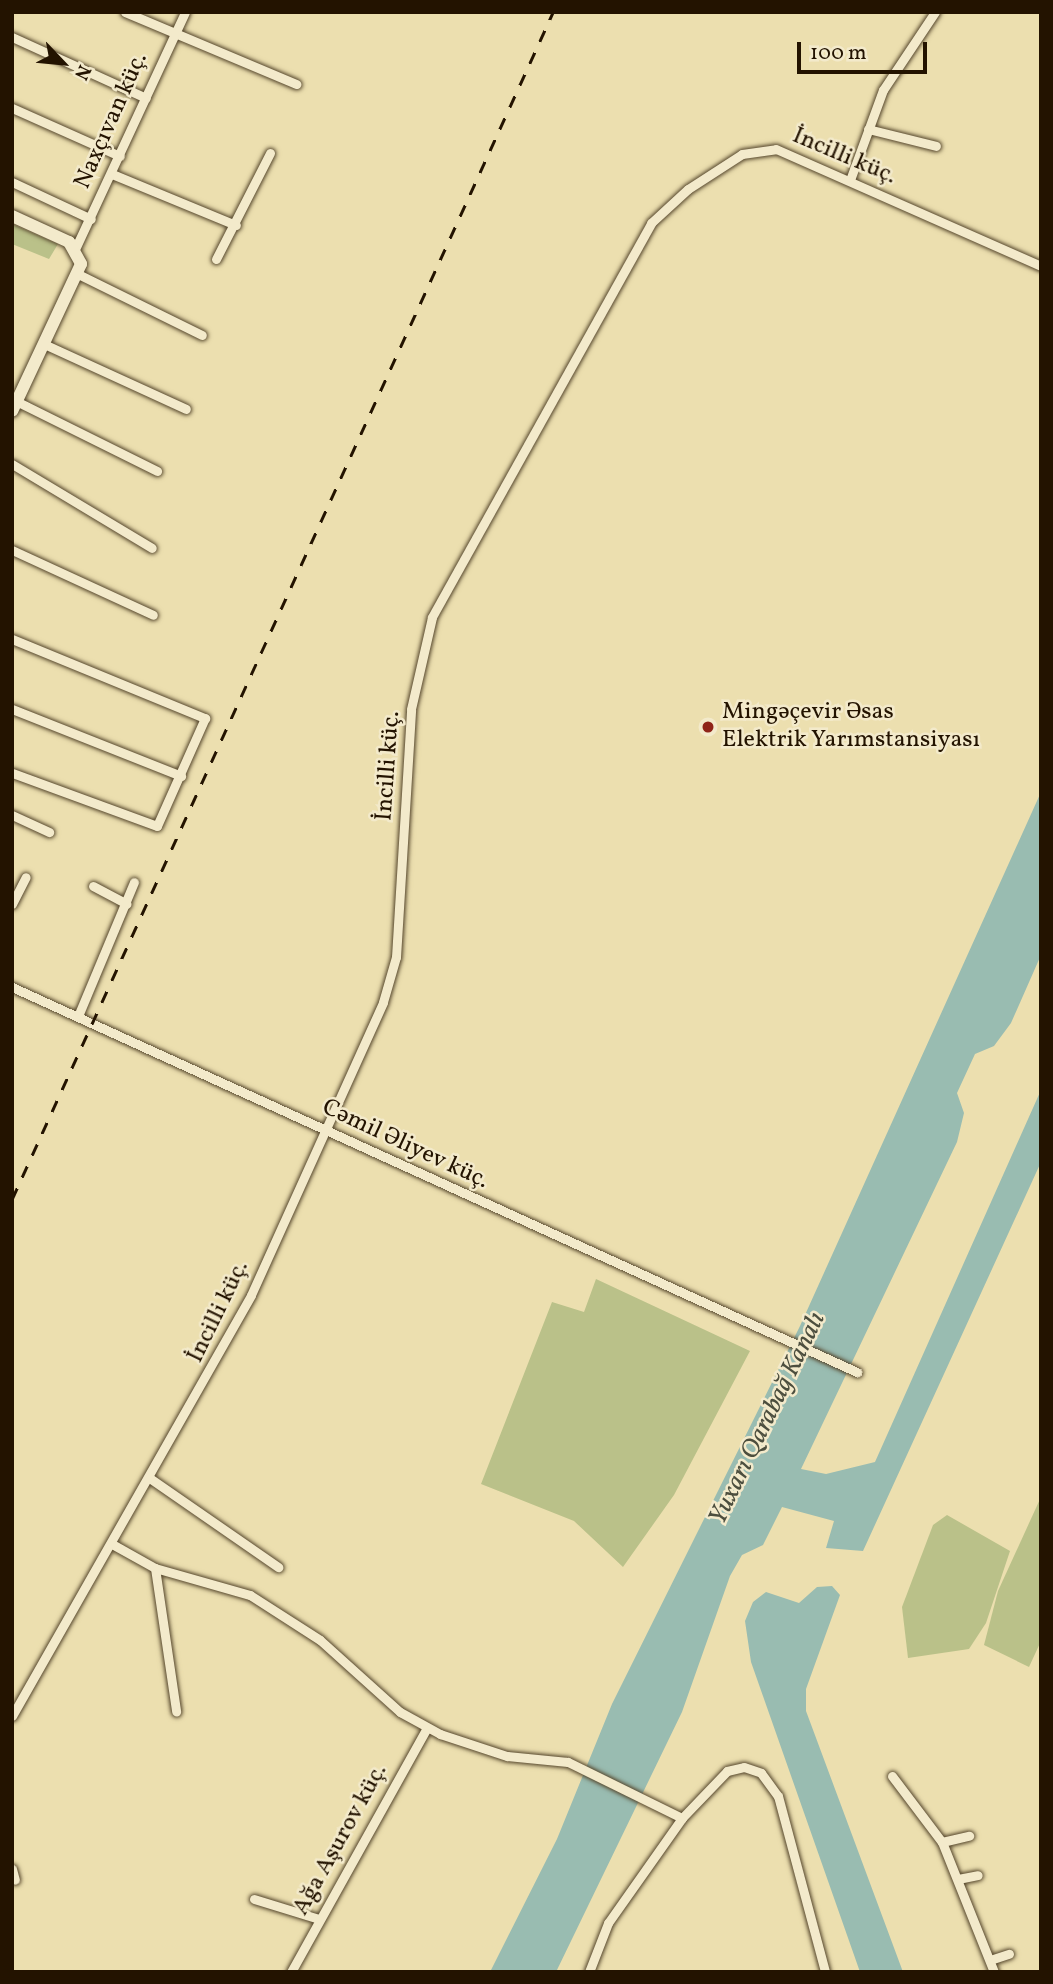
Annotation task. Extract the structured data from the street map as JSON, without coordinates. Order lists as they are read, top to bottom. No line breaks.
{"streets":{"street":["Naxçıvan küç.","İncilli küç.","Cəmil Əliyev küç.","Ağa Aşurov küç."]},"crossings":[["İncilli küç.","Cəmil Əliyev küç."]],"water":["Yuxarı Qarabağ Kanalı"],"places":["Mingəçevir Əsas Elektrik Yarımstansiyası"],"scale_bar":"100 m","north":"bottom right"}
